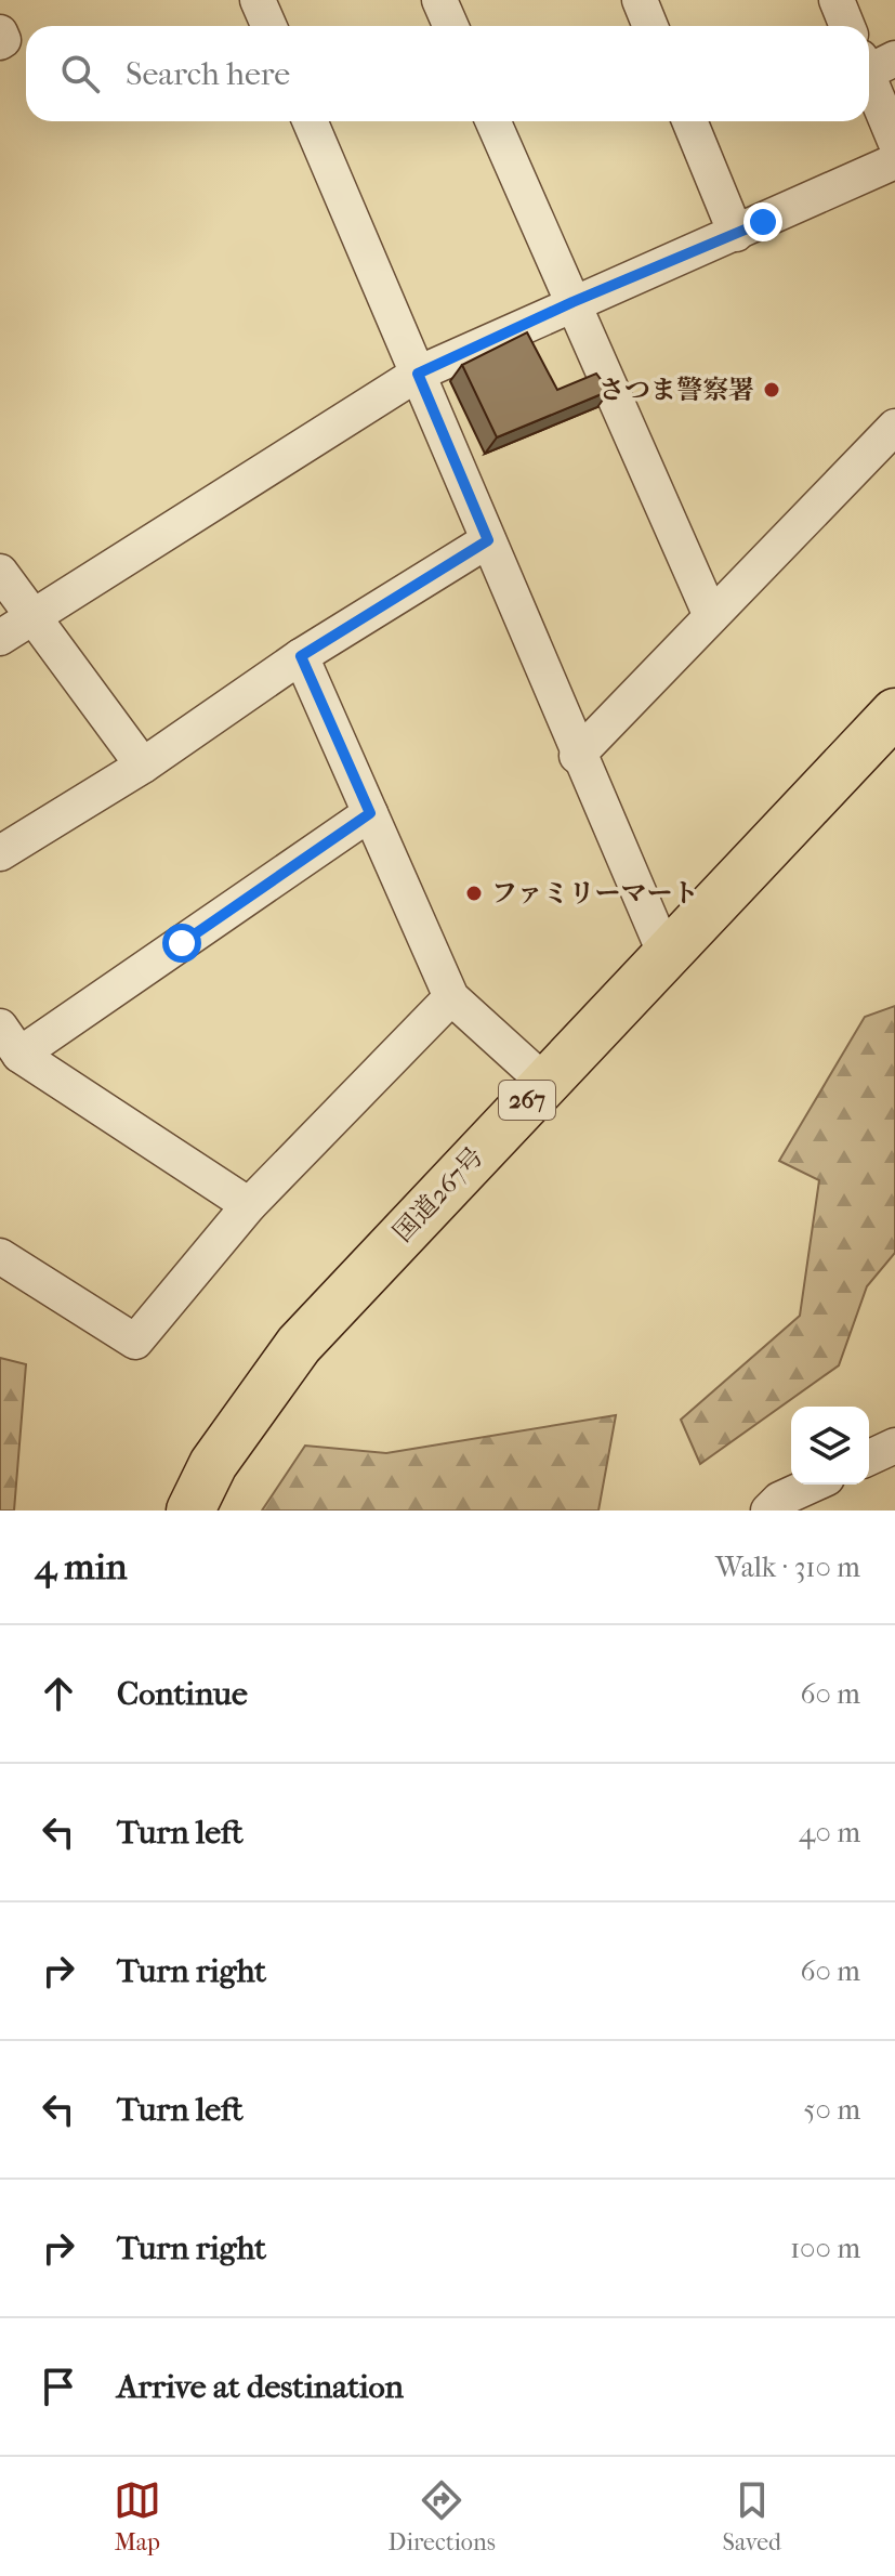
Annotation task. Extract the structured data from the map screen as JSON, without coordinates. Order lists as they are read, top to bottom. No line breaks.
{"streets":{"highway":["267","国道267号"]},"places":["さつま警察署","ファミリーマート"],"page":{"search":"Search here","heading":["4 min","Walk · 310 m"],"list":[["Continue","60 m"],["Turn left","40 m"],["Turn right","60 m"],["Turn left","50 m"],["Turn right","100 m"],"Arrive at destination"],"nav":["Map","Directions","Saved"]}}
